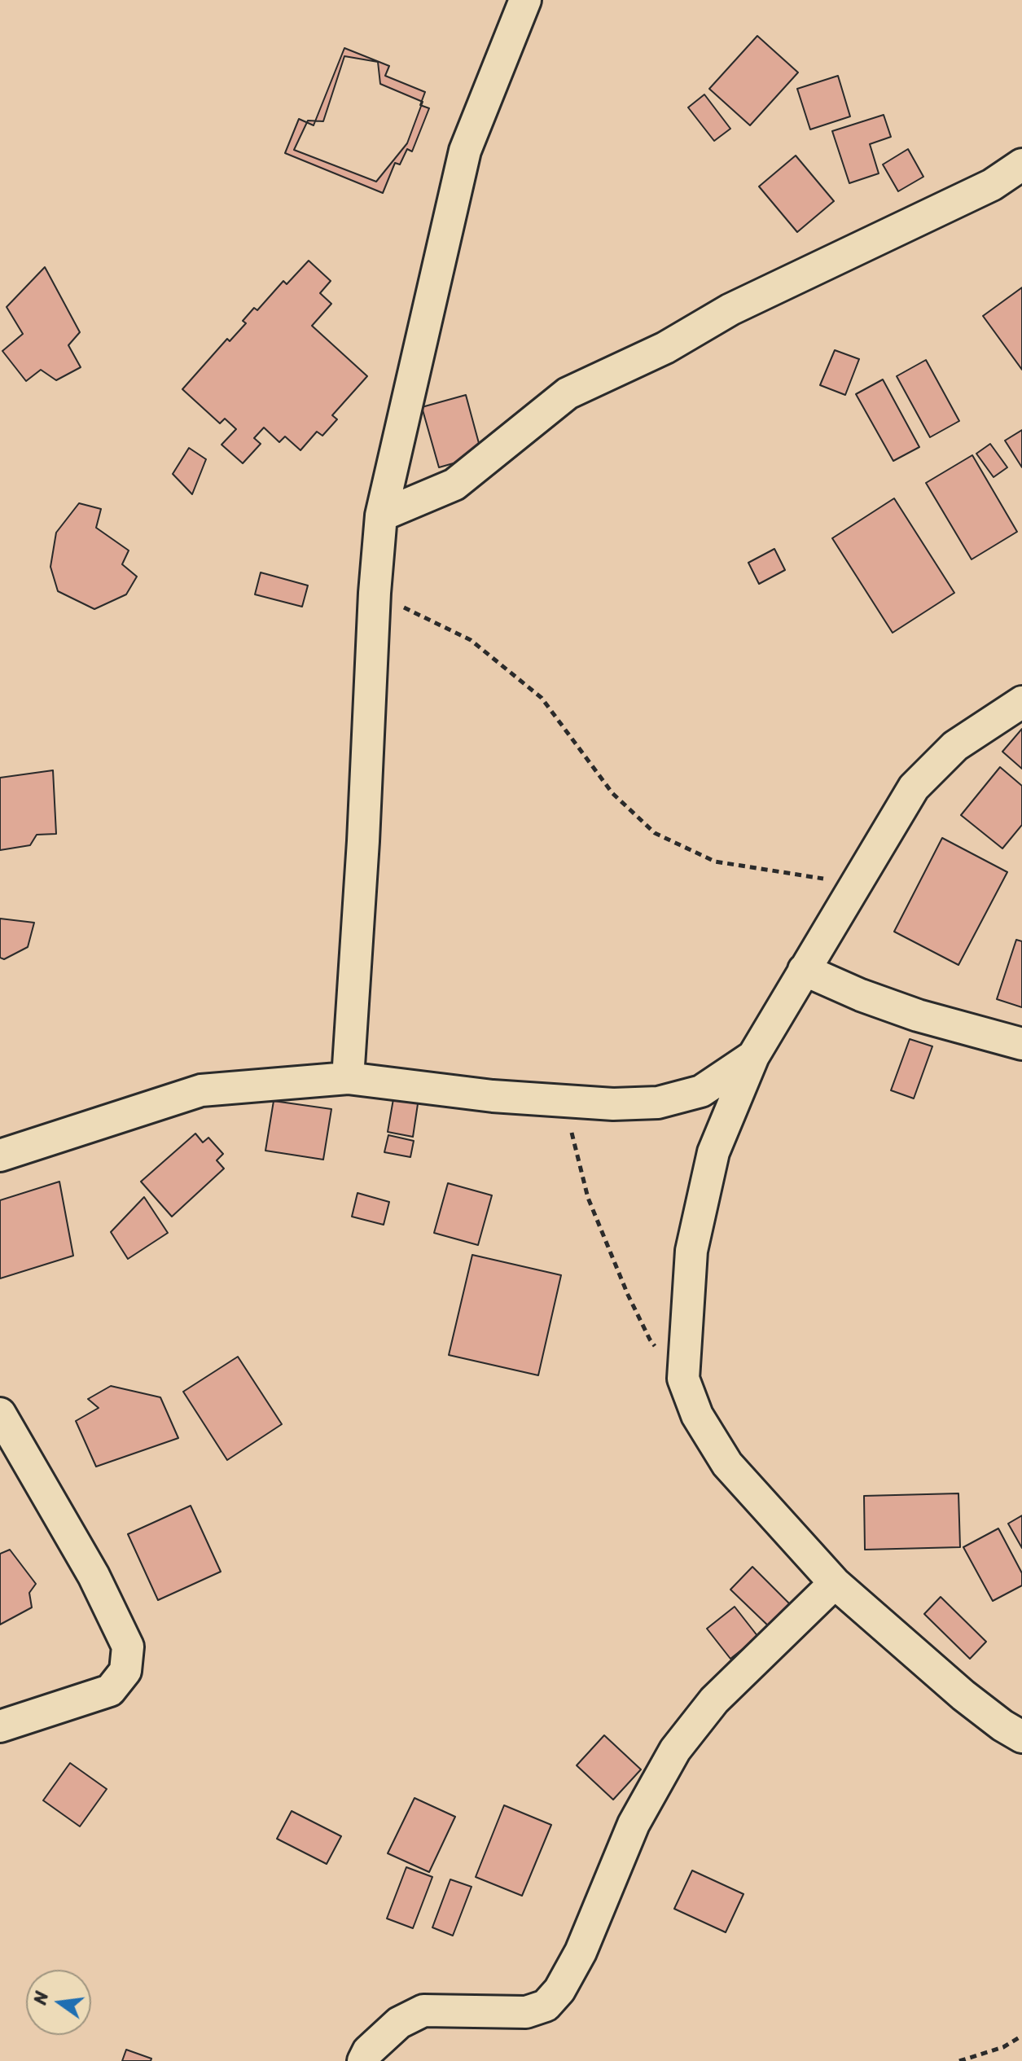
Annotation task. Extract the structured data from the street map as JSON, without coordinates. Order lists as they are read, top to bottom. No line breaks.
{"north":"left"}
